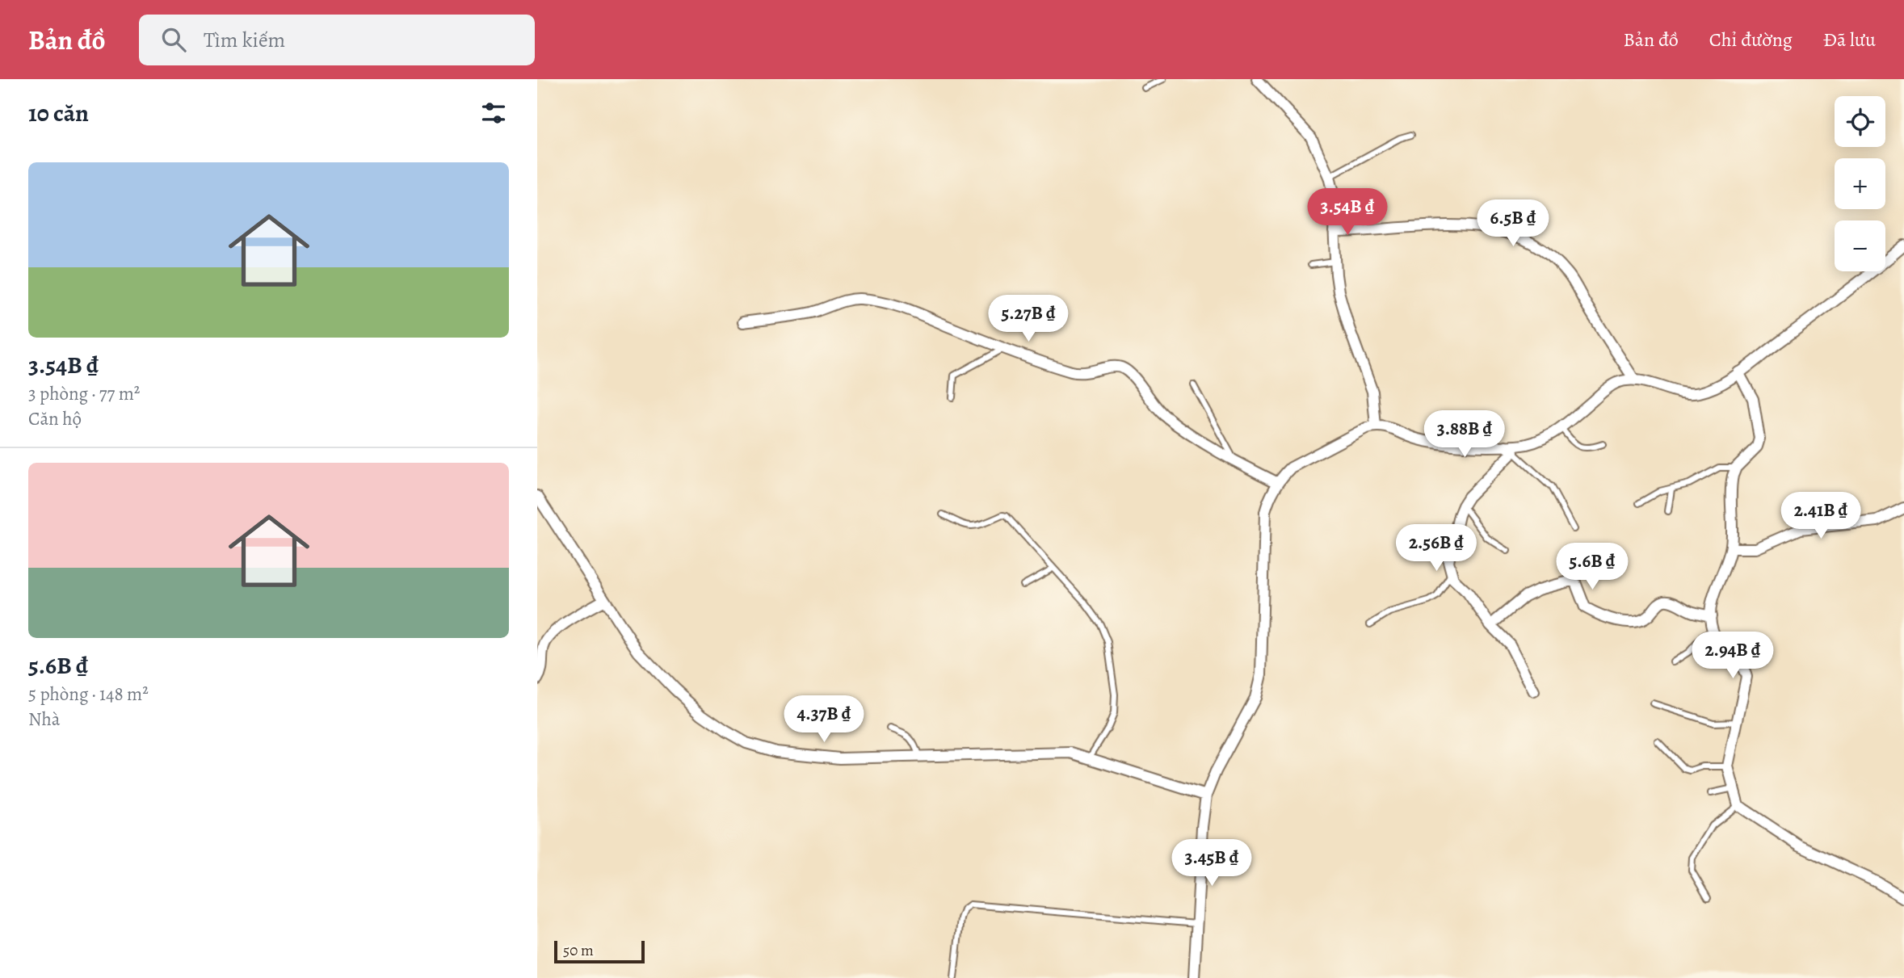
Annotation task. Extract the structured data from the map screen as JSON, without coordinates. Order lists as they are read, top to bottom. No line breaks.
{"scale_bar":"50 m","page":{"header":"Bản đồ","search":"Tìm kiếm","nav":["Bản đồ","Chỉ đường","Đã lưu"],"heading":"10 căn","map_buttons":["+","−"],"list":[{"name":"3.54B ₫","note":"3 phòng · 77 m² · Căn hộ"},{"name":"5.6B ₫","note":"5 phòng · 148 m² · Nhà"}],"price":["3.54B ₫","6.5B ₫","5.27B ₫","3.88B ₫","2.41B ₫","2.56B ₫","5.6B ₫","2.94B ₫","4.37B ₫","3.45B ₫"],"scale":"50 m"}}
